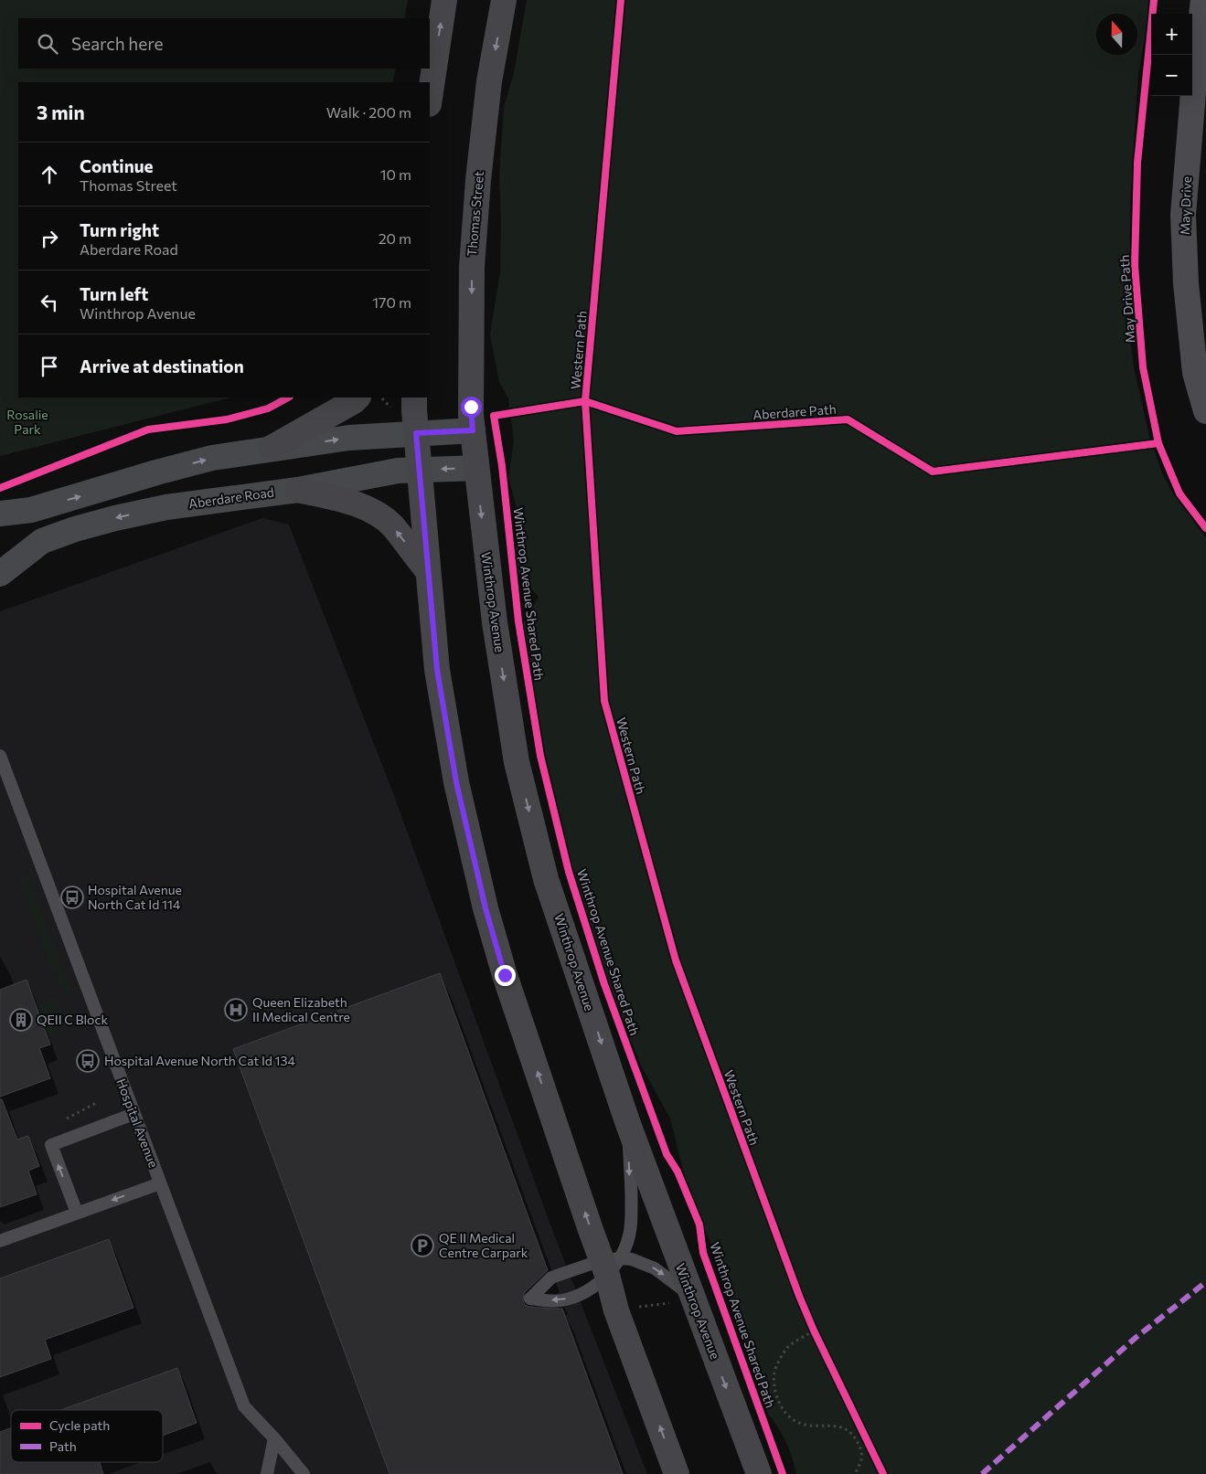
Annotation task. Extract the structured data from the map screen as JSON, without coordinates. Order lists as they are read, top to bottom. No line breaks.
{"streets":{"main road":["Thomas Street","Aberdare Road","Winthrop Avenue"],"street":["May Drive"],"lane":["Hospital Avenue"],"cycle path":["May Drive Path","Western Path","Aberdare Path"]},"crossings":[["Thomas Street","Winthrop Avenue"],["Aberdare Road","Winthrop Avenue"]],"parks":["Rosalie Park"],"places":{"bus stop":["Hospital Avenue North Cat Id 114","Hospital Avenue North Cat Id 134"],"hospital":["Queen Elizabeth II Medical Centre"],"building":["QEII C Block"],"parking":["QE II Medical Centre Carpark"]},"legend":["Cycle path","Path"],"north":"top","page":{"map_buttons":["+","−"],"search":"Search here","heading":["3 min","Walk · 200 m"],"list":[["Continue","Thomas Street","10 m"],["Turn right","Aberdare Road","20 m"],["Turn left","Winthrop Avenue","170 m"],"Arrive at destination"]}}
